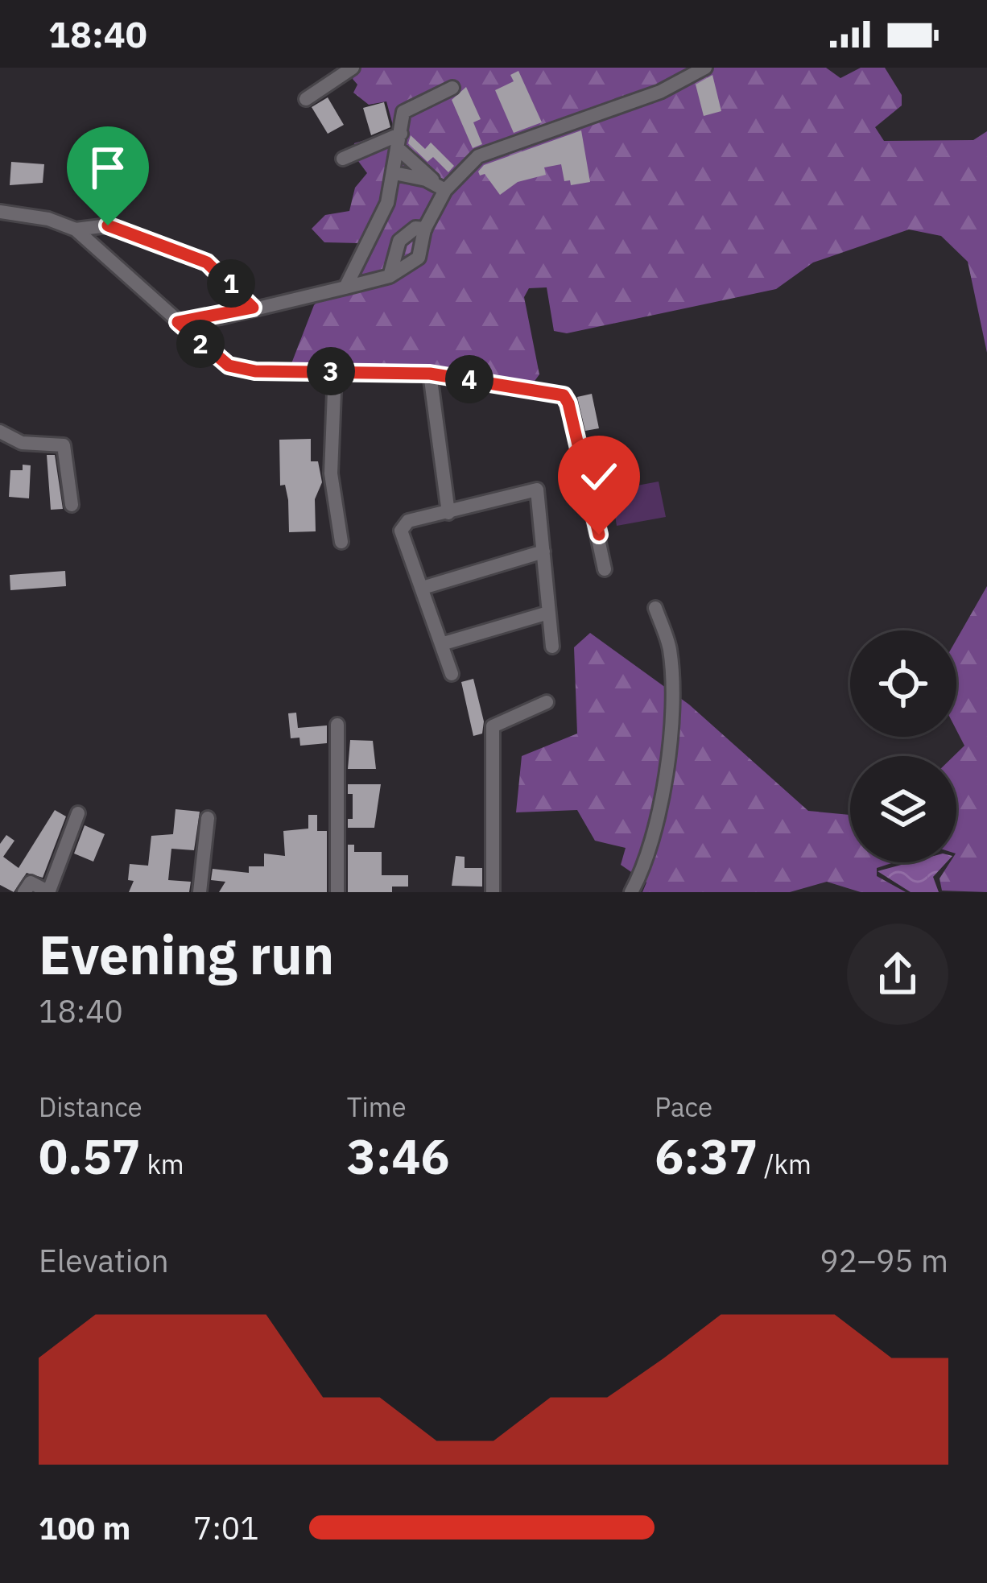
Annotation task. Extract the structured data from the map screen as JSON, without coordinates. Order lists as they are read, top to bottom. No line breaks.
{"page":{"status":"18:40","pins":["1","2","3","4"],"heading":["Evening run","18:40"],"stats":[["Distance","0.57 km"],["Time","3:46"],["Pace","6:37 /km"]],"chart":["Elevation","92–95 m"],"list":[{"name":"100 m","note":"7:01"}]}}
